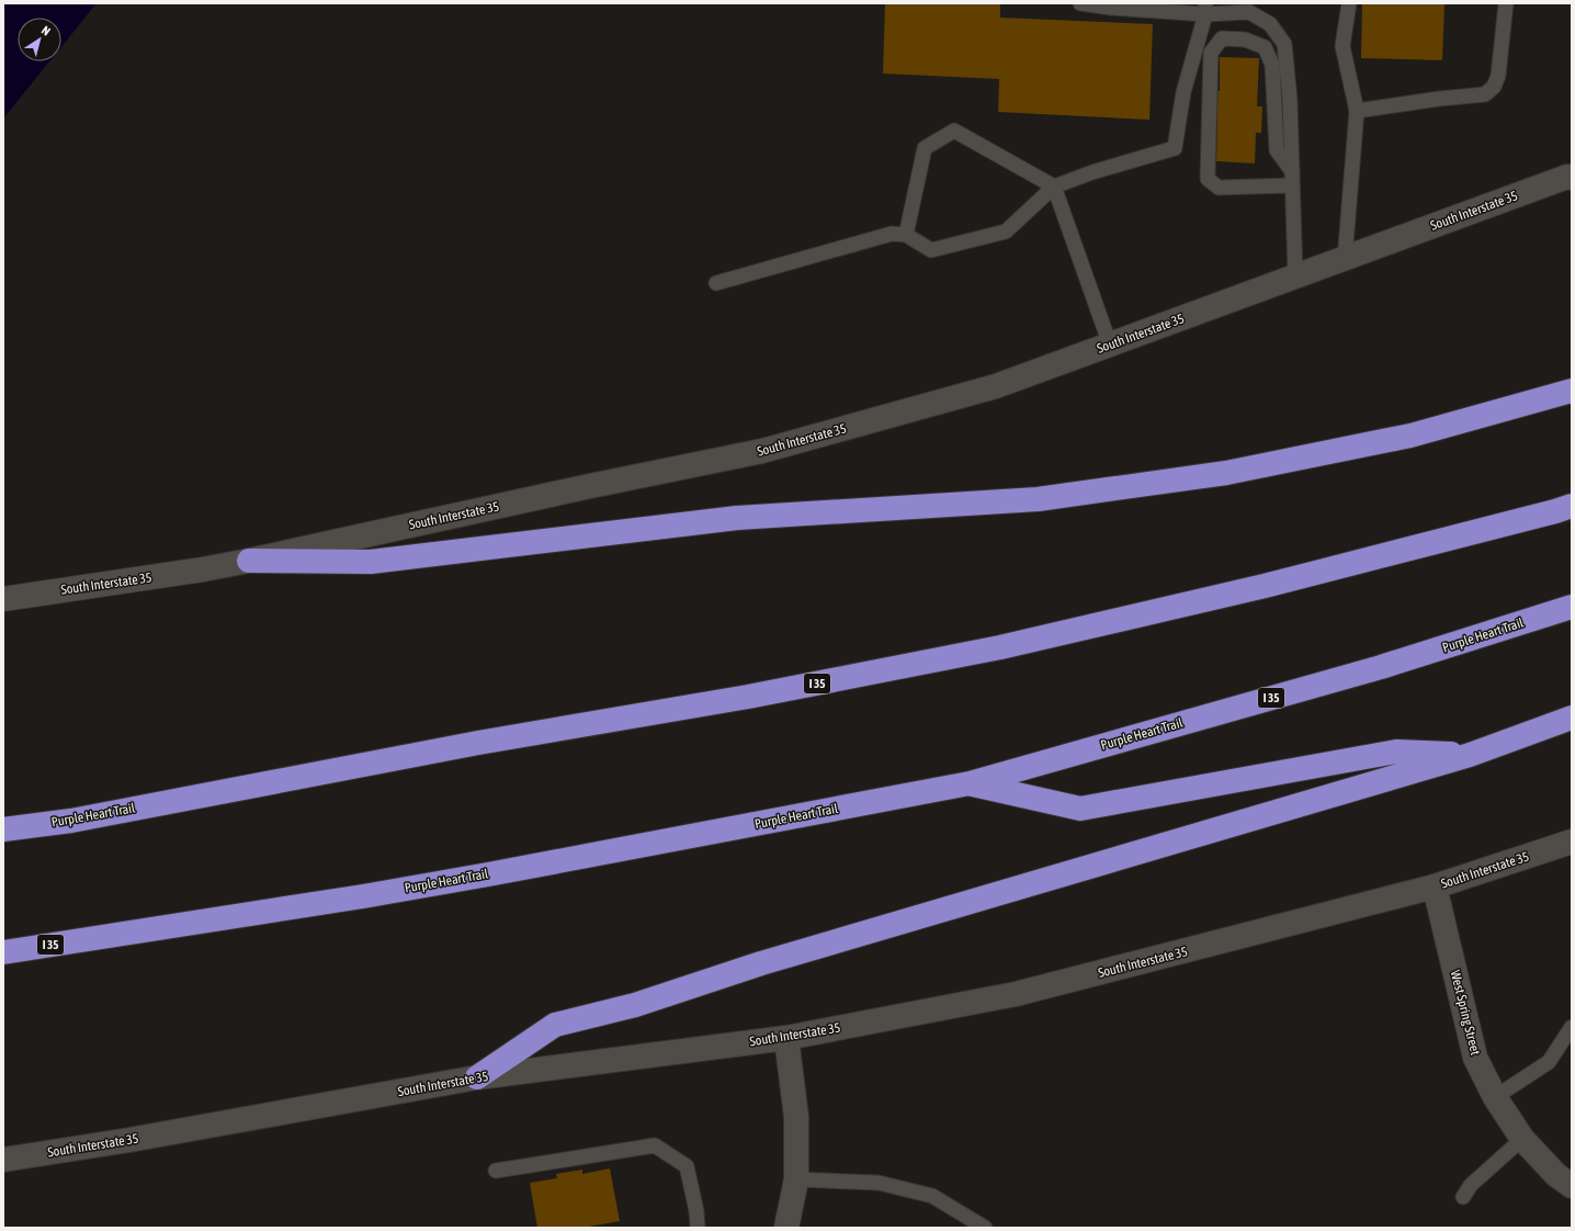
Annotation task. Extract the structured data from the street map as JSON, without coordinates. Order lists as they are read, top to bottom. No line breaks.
{"streets":{"highway":["Purple Heart Trail","I 35"],"main road":["South Interstate 35","West Spring Street"]},"crossings":[["South Interstate 35","West Spring Street"]],"north":"top right"}
